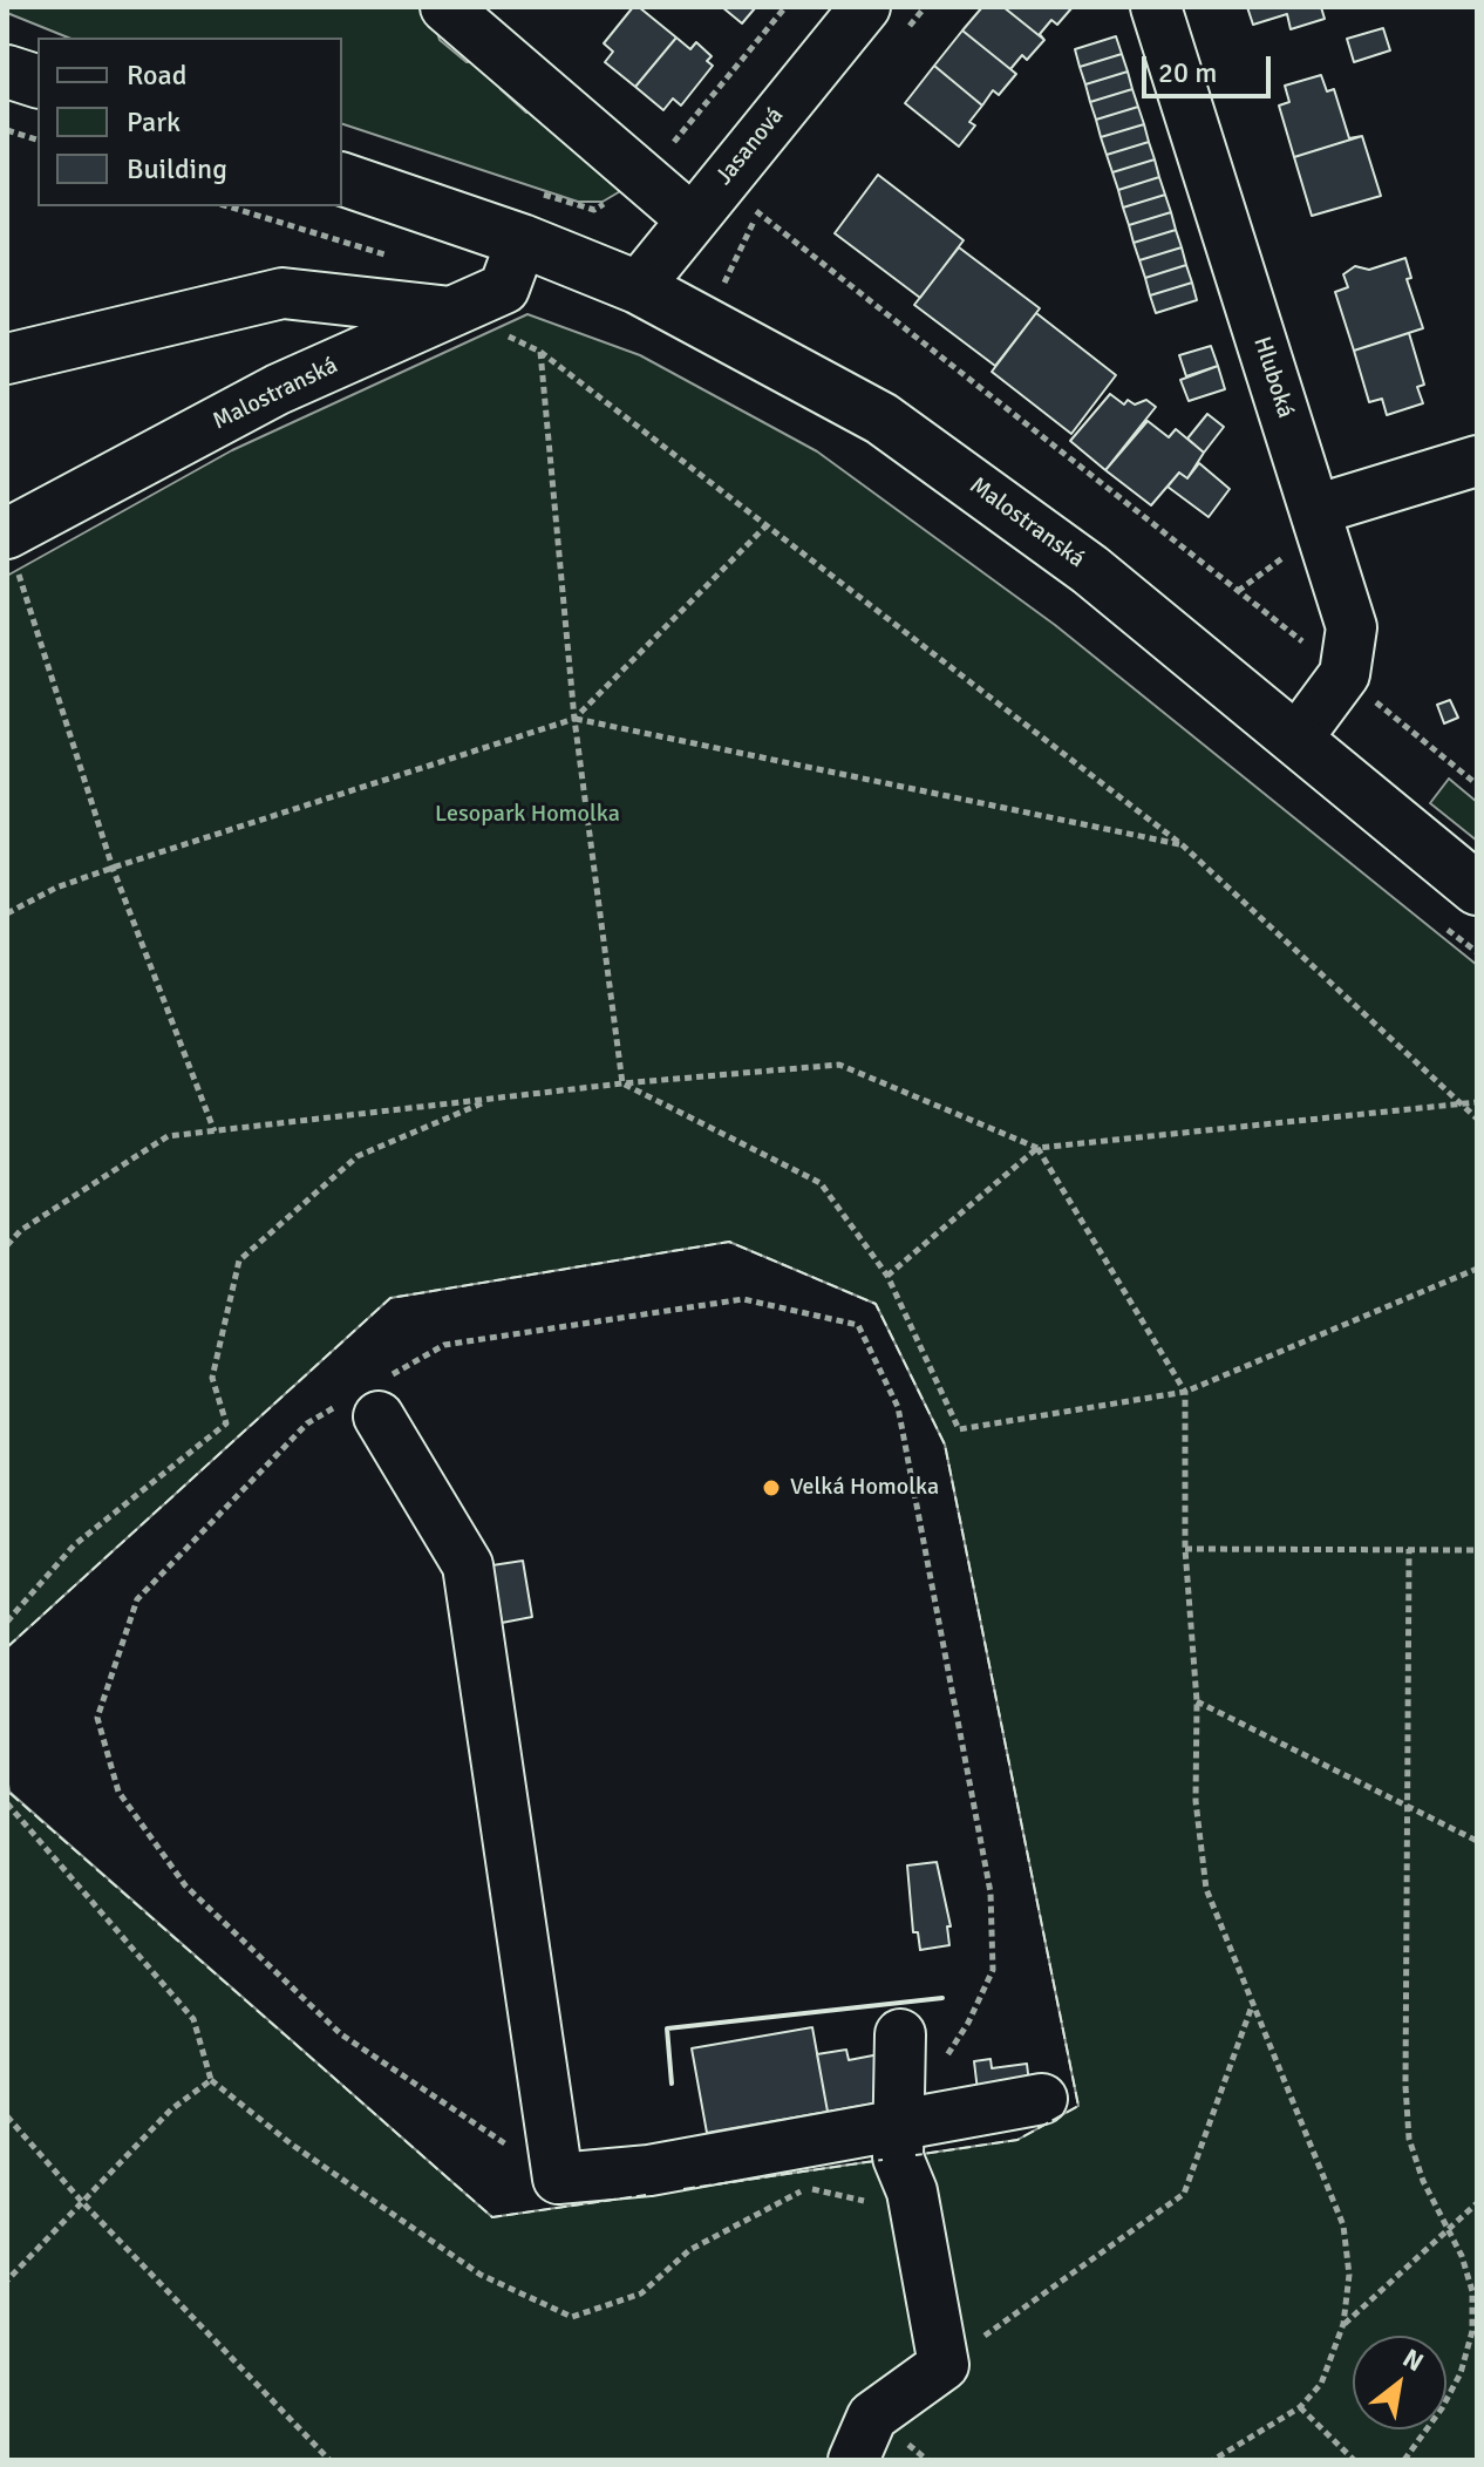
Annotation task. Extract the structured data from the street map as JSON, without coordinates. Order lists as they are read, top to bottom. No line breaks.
{"streets":{"main road":["Malostranská"],"street":["Jasanová","Hluboká"]},"crossings":[["Jasanová","Malostranská"],["Hluboká","Malostranská"]],"parks":["Lesopark Homolka"],"places":["Velká Homolka"],"legend":["Road","Park","Building"],"scale_bar":"20 m","north":"top right"}
